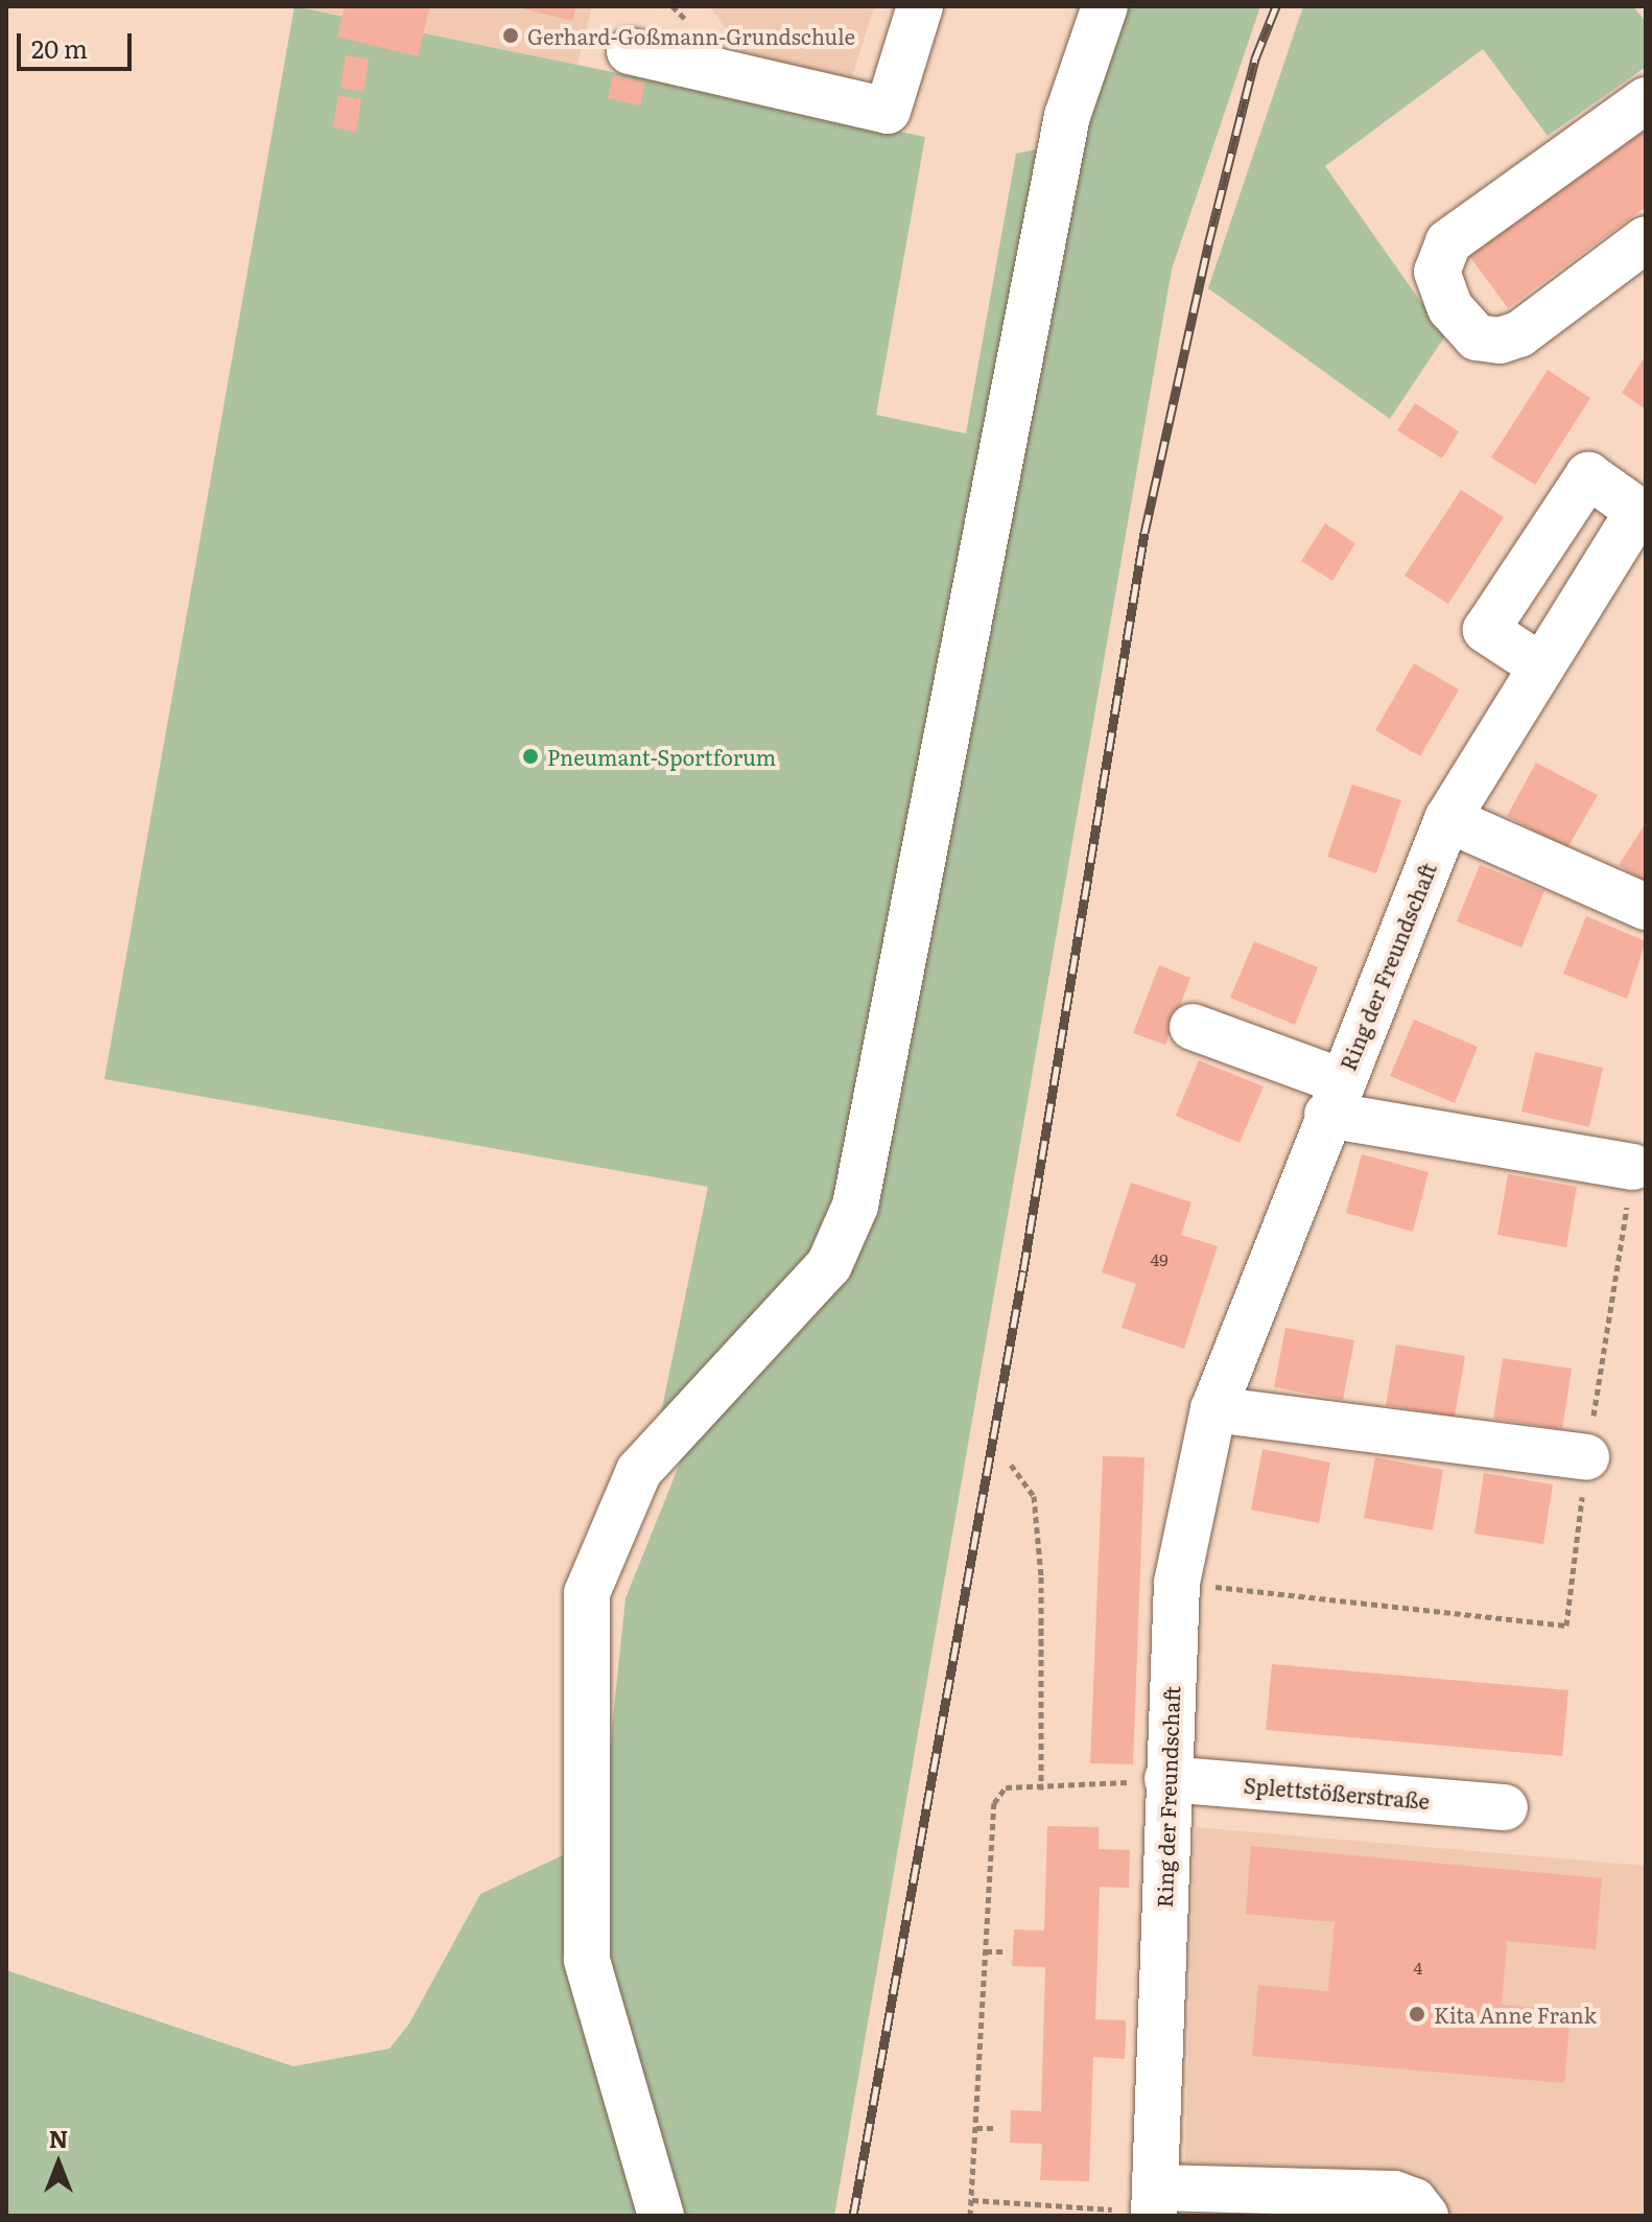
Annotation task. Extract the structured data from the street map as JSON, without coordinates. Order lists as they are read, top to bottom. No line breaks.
{"streets":{"street":["Ring der Freundschaft","Splettstößerstraße"]},"crossings":[["Ring der Freundschaft","Splettstößerstraße"]],"places":["Gerhard-Goßmann-Grundschule","Pneumant-Sportforum","Kita Anne Frank"],"house_numbers":["49","4"],"scale_bar":"20 m","north":"top"}
